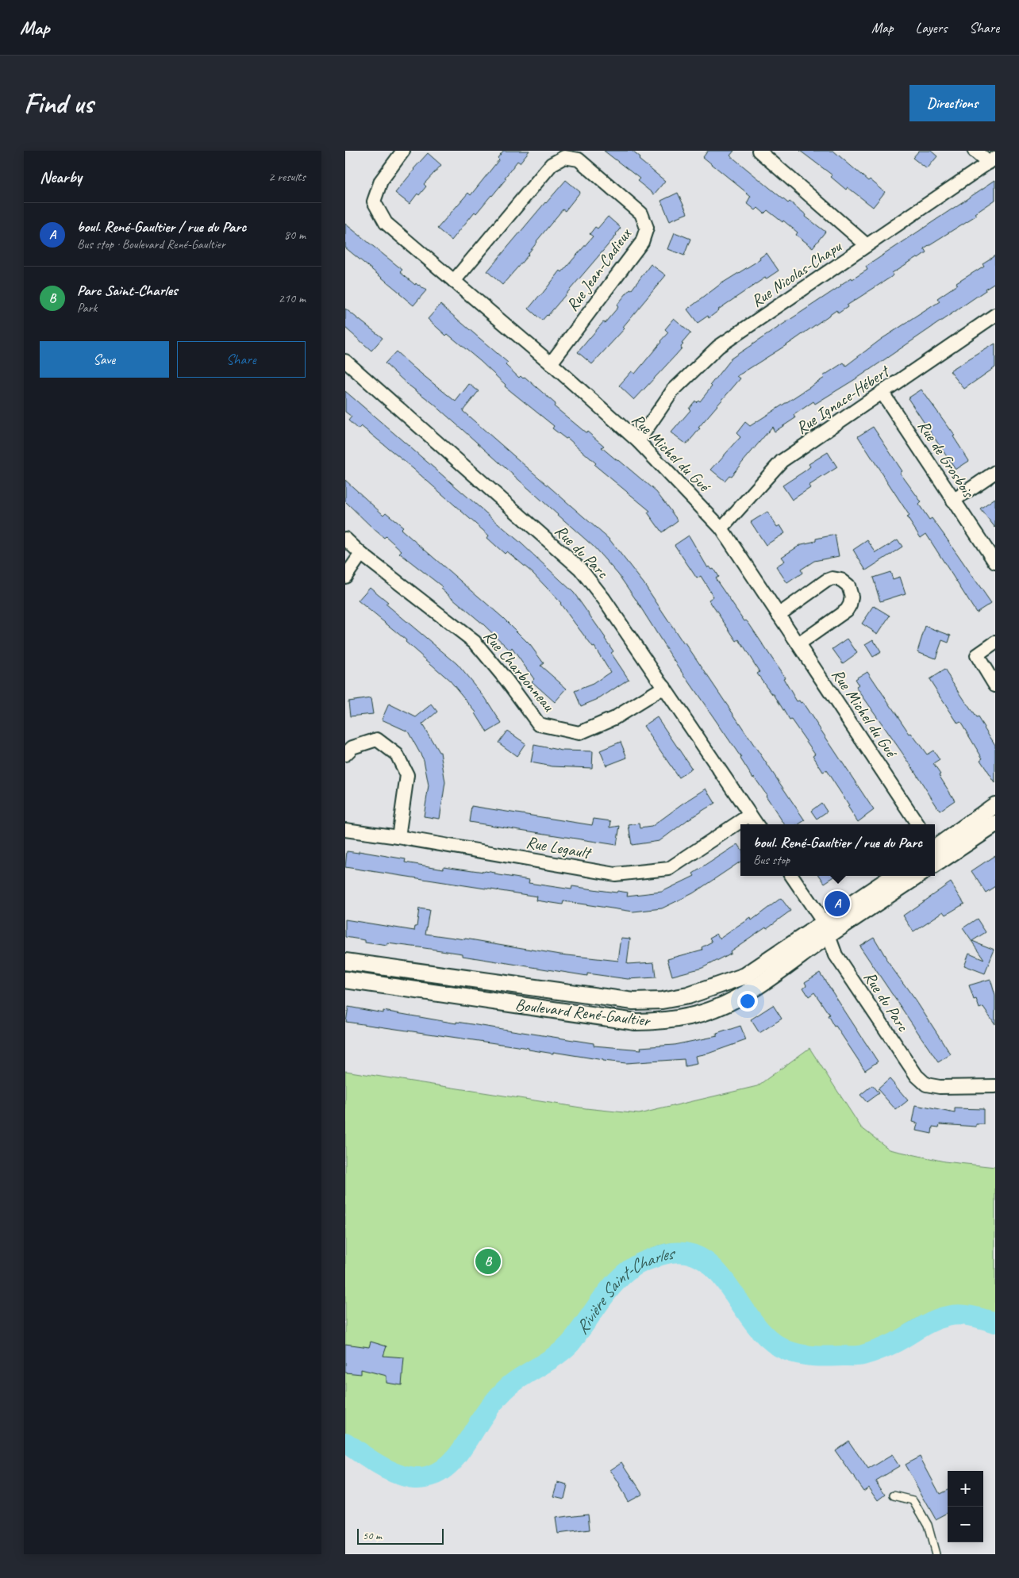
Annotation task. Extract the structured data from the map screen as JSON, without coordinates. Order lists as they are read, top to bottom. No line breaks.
{"streets":{"street":["Rue Jean-Cadieux","Rue Nicolas-Chapu","Rue Ignace-Hébert","Rue Michel du Gué","Rue de Grosbois","Rue du Parc","Rue Charbonneau","Rue Legault","Boulevard René-Gaultier"]},"crossings":[["Rue Jean-Cadieux","Rue Michel du Gué"],["Rue Nicolas-Chapu","Rue Michel du Gué"],["Rue Ignace-Hébert","Rue Michel du Gué"],["Rue Ignace-Hébert","Rue de Grosbois"],["Rue du Parc","Rue Charbonneau"],["Rue du Parc","Rue Legault"],["Rue du Parc","Boulevard René-Gaultier"]],"water":["Rivière Saint-Charles"],"scale_bar":"50 m","page":{"header":"Map","nav":["Map","Layers","Share"],"buttons":["Directions",["Save","Share"]],"title":"Find us","heading":["Nearby","2 results"],"list":[{"mark":"A","name":"boul. René-Gaultier / rue du Parc","note":"Bus stop · Boulevard René-Gaultier","value":"80 m"},{"mark":"B","name":"Parc Saint-Charles","note":"Park","value":"210 m"}],"popup":["boul. René-Gaultier / rue du Parc","Bus stop"],"pins":["A","B"],"map_buttons":["+","−"],"scale":"50 m"}}
